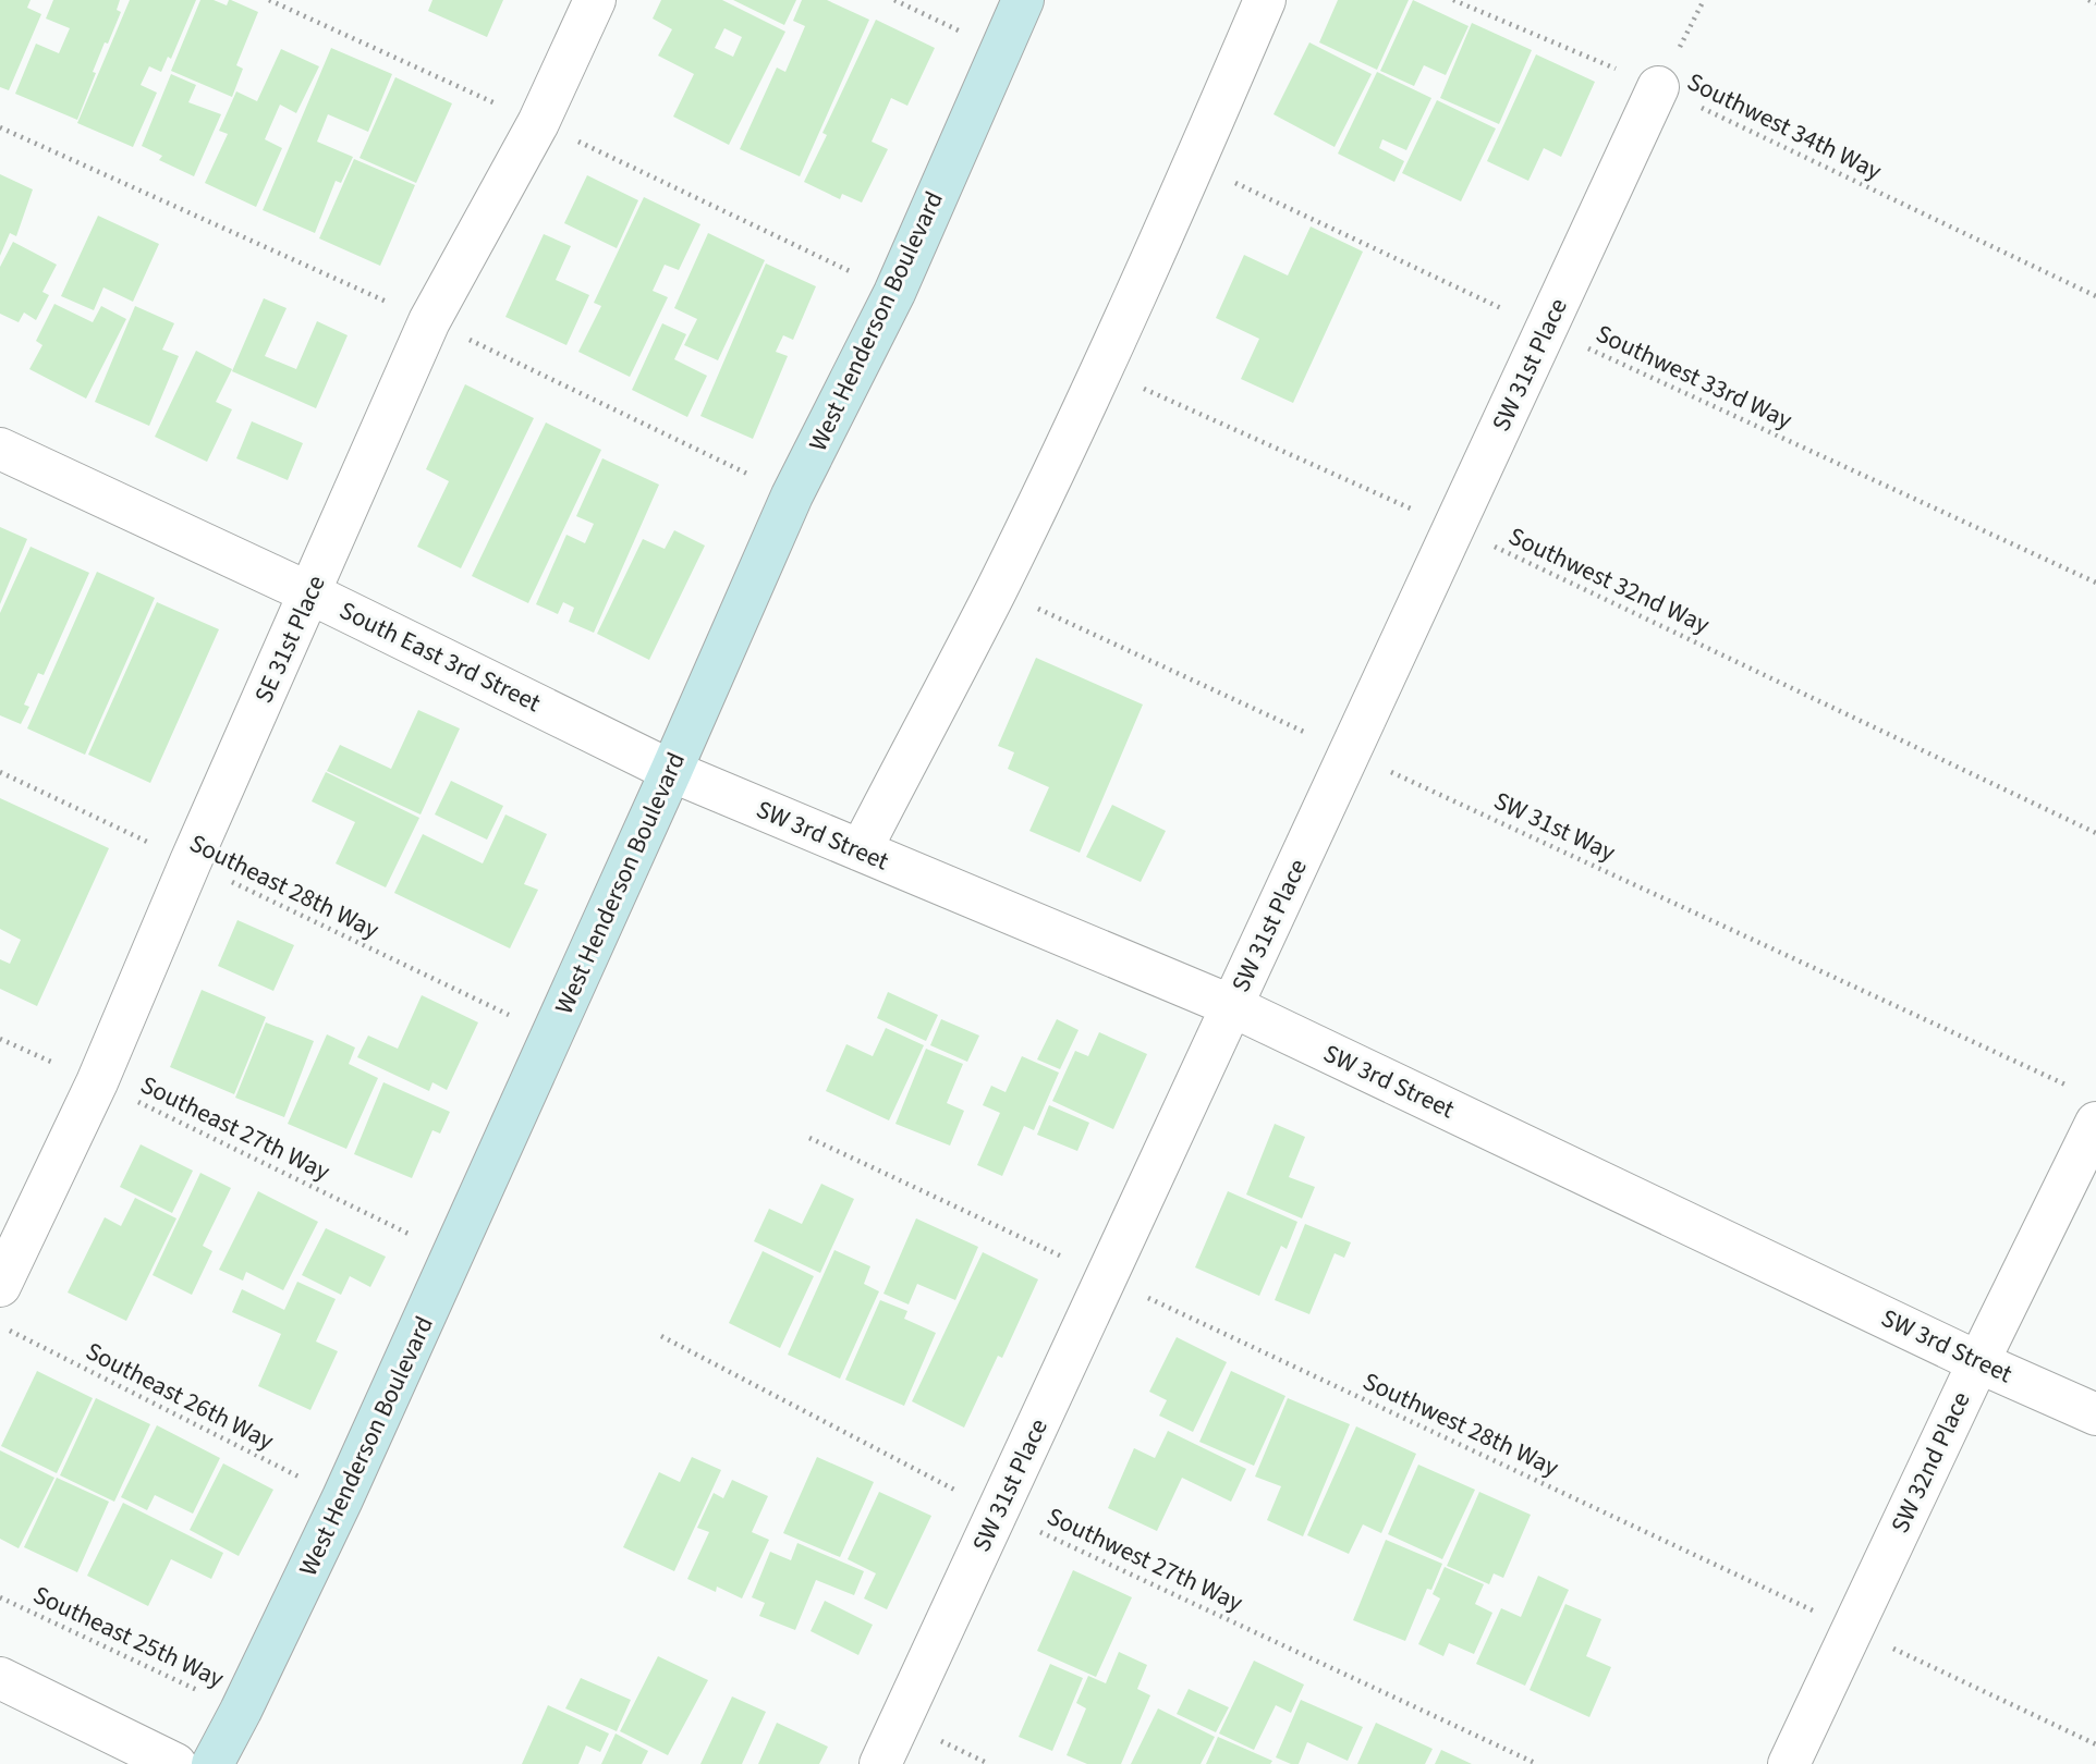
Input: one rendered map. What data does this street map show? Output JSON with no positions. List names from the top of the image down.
{
  "streets": {
    "street": [
      "West Henderson Boulevard",
      "SW 31st Place",
      "SE 31st Place",
      "South East 3rd Street",
      "SW 3rd Street",
      "SW 32nd Place"
    ],
    "path": [
      "Southwest 34th Way",
      "Southwest 33rd Way",
      "Southwest 32nd Way",
      "SW 31st Way",
      "Southeast 28th Way",
      "Southeast 27th Way",
      "Southeast 26th Way",
      "Southwest 28th Way",
      "Southwest 27th Way",
      "Southeast 25th Way"
    ]
  },
  "crossings": [
    ["Southwest 34th Way", "SW 31st Place"],
    ["West Henderson Boulevard", "South East 3rd Street"],
    ["West Henderson Boulevard", "SW 3rd Street"],
    ["West Henderson Boulevard", "Southeast 28th Way"],
    ["West Henderson Boulevard", "Southeast 27th Way"],
    ["West Henderson Boulevard", "Southeast 26th Way"],
    ["West Henderson Boulevard", "Southeast 25th Way"],
    ["SW 31st Place", "Southwest 33rd Way"],
    ["SW 31st Place", "Southwest 32nd Way"],
    ["SW 31st Place", "SW 31st Way"],
    ["SW 31st Place", "SW 3rd Street"],
    ["SW 31st Place", "Southwest 28th Way"],
    ["SW 31st Place", "Southwest 27th Way"],
    ["SE 31st Place", "South East 3rd Street"],
    ["SE 31st Place", "Southeast 28th Way"],
    ["SE 31st Place", "Southeast 27th Way"],
    ["South East 3rd Street", "SW 3rd Street"],
    ["SW 3rd Street", "SW 32nd Place"],
    ["Southwest 28th Way", "SW 32nd Place"]
  ]
}
